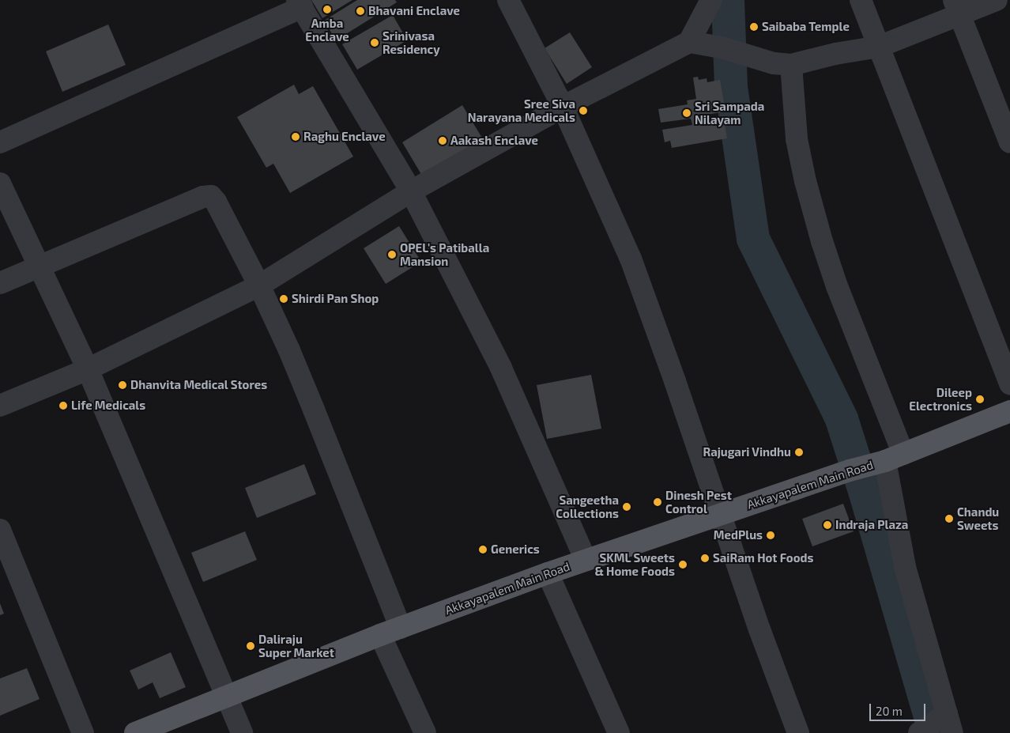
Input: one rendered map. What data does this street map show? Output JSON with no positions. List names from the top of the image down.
{
  "streets": {
    "main road": ["Akkayapalem Main Road"]
  },
  "places": [
    "Amba Enclave",
    "Bhavani Enclave",
    "Saibaba Temple",
    "Srinivasa Residency",
    "Sree Siva Narayana Medicals",
    "Sri Sampada Nilayam",
    "Raghu Enclave",
    "Aakash Enclave",
    "OPEL's Patiballa Mansion",
    "Shirdi Pan Shop",
    "Dhanvita Medical Stores",
    "Dileep Electronics",
    "Life Medicals",
    "Rajugari Vindhu",
    "Dinesh Pest Control",
    "Sangeetha Collections",
    "Chandu Sweets",
    "Indraja Plaza",
    "MedPlus",
    "Generics",
    "SaiRam Hot Foods",
    "SKML Sweets & Home Foods",
    "Daliraju Super Market"
  ],
  "scale_bar": "20 m"
}
